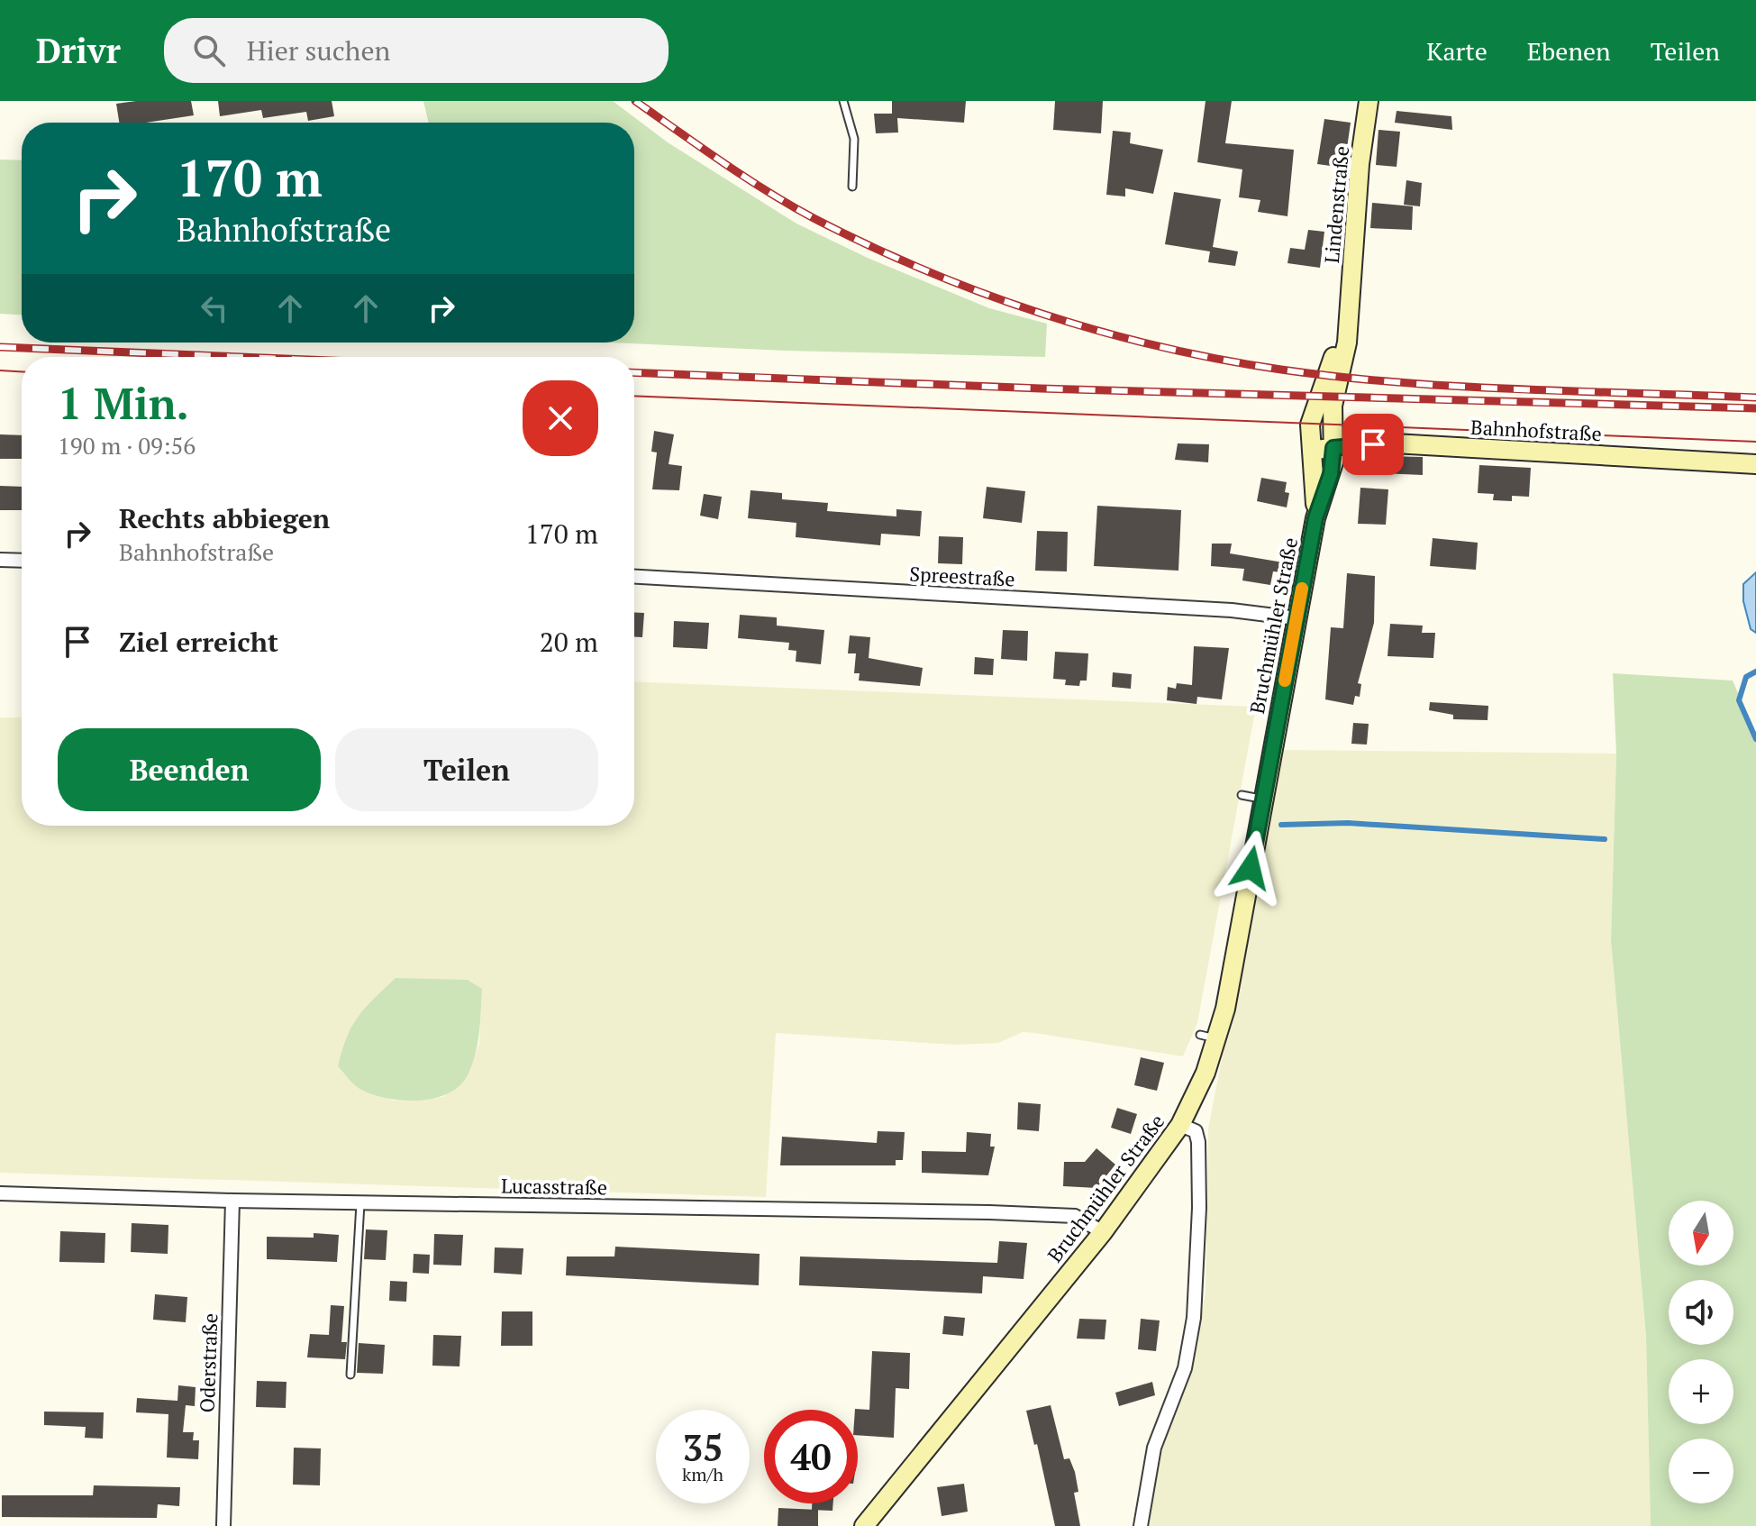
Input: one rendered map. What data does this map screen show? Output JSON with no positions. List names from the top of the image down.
{
  "streets": {
    "street": [
      "Lindenstraße",
      "Bahnhofstraße",
      "Spreestraße",
      "Bruchmühler Straße",
      "Lucasstraße",
      "Oderstraße"
    ]
  },
  "crossings": [
    ["Lindenstraße", "Bahnhofstraße"],
    ["Lindenstraße", "Bruchmühler Straße"],
    ["Bahnhofstraße", "Bruchmühler Straße"],
    ["Spreestraße", "Bruchmühler Straße"],
    ["Bruchmühler Straße", "Lucasstraße"],
    ["Lucasstraße", "Oderstraße"]
  ],
  "north": "bottom",
  "page": {
    "header": "Drivr",
    "search": "Hier suchen",
    "nav": ["Karte", "Ebenen", "Teilen"],
    "turn": ["170 m", "Bahnhofstraße"],
    "heading": ["1 Min.", "190 m · 09:56"],
    "list": [
      {
        "name": "Rechts abbiegen",
        "note": "Bahnhofstraße",
        "value": "170 m"
      },
      {
        "name": "Ziel erreicht",
        "value": "20 m"
      }
    ],
    "buttons": ["Beenden", "Teilen"],
    "map_buttons": ["+", "−"],
    "speed": "35 km/h",
    "limit": "40"
  }
}
